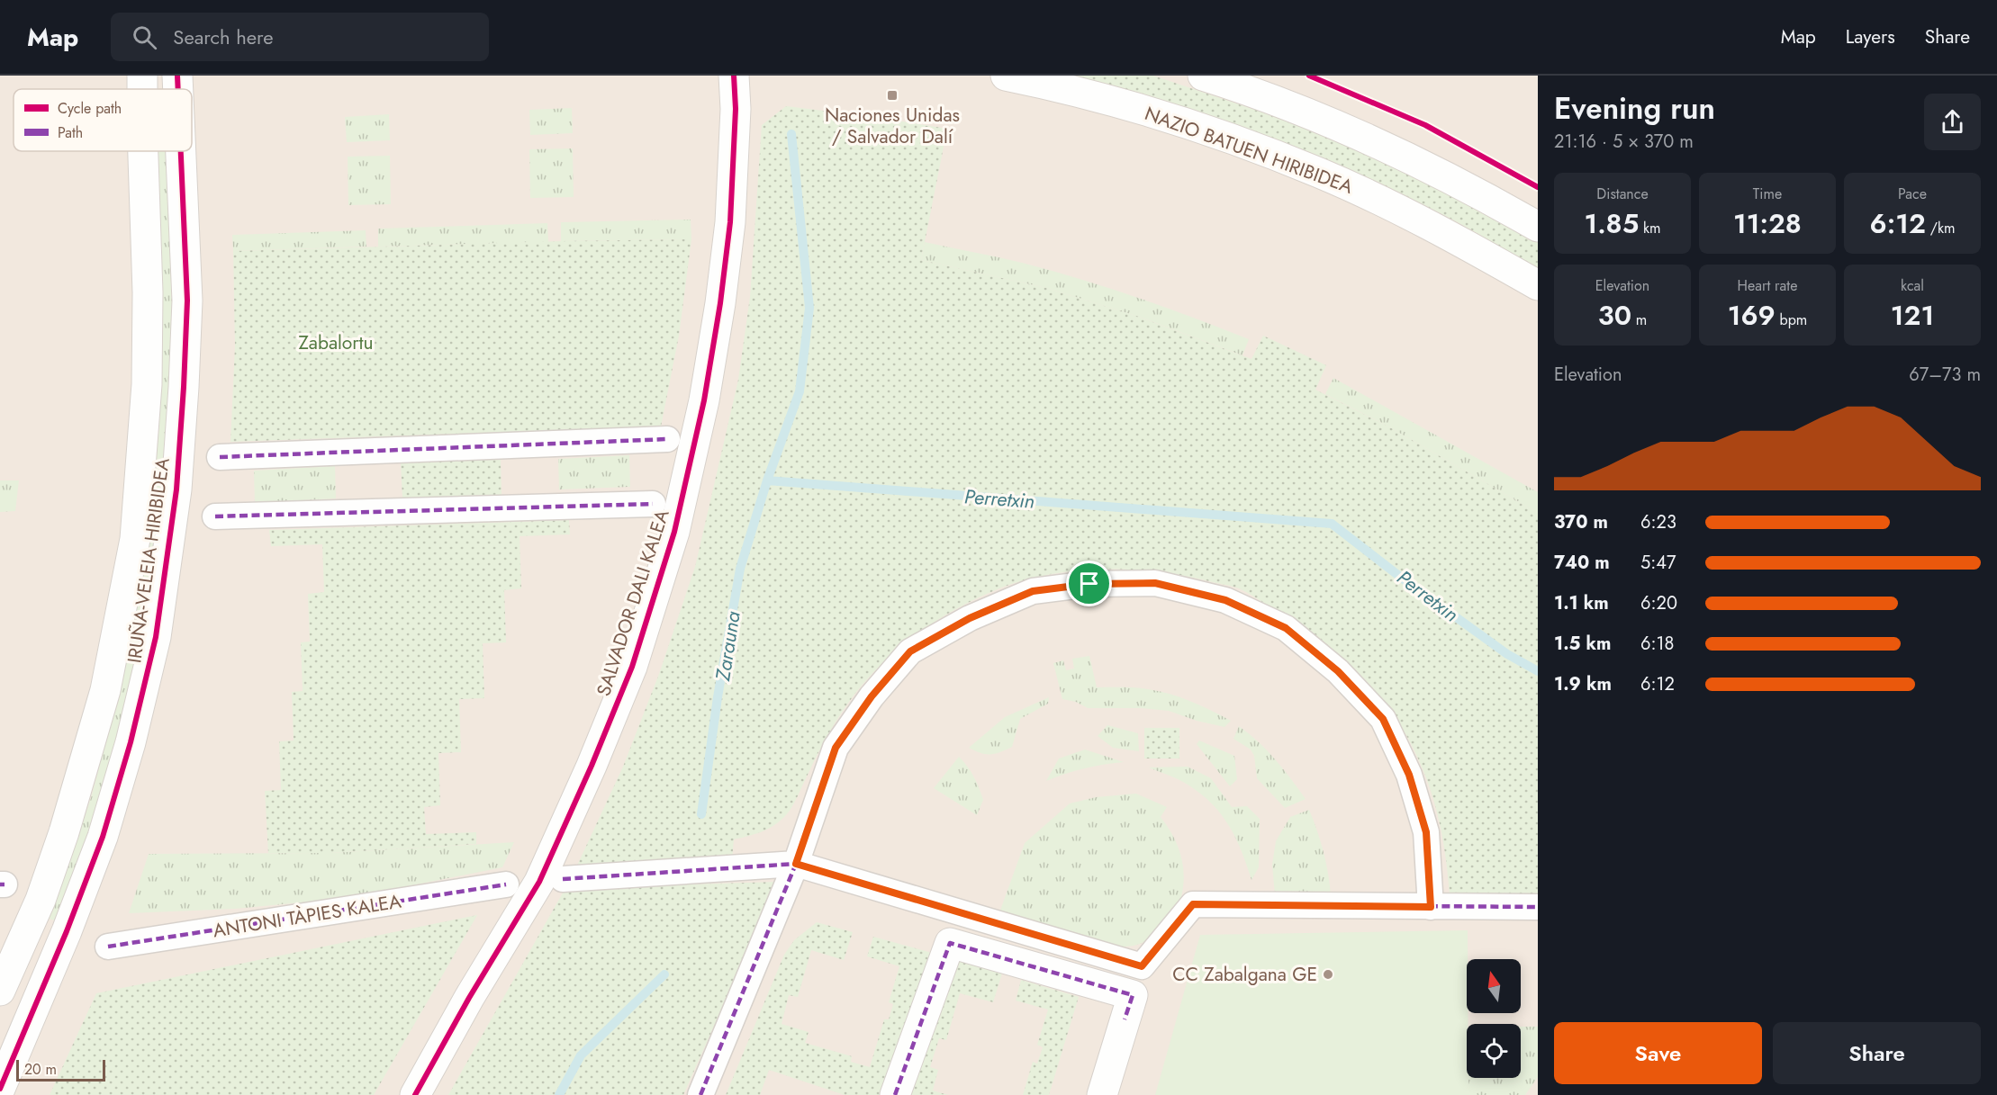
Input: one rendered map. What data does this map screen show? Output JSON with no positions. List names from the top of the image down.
{
  "streets": {
    "street": [
      "NAZIO BATUEN HIRIBIDEA",
      "IRUÑA-VELEIA HIRIBIDEA",
      "SALVADOR DALI KALEA",
      "ANTONI TÀPIES KALEA"
    ]
  },
  "water": ["Perretxin", "Zarauna"],
  "parks": ["Zabalortu"],
  "places": {
    "transit": ["Naciones Unidas / Salvador Dalí"],
    "other": ["CC Zabalgana GE"]
  },
  "legend": ["Cycle path", "Path"],
  "scale_bar": "20 m",
  "north": "top",
  "page": {
    "header": "Map",
    "search": "Search here",
    "nav": ["Map", "Layers", "Share"],
    "heading": ["Evening run", "21:16 · 5 × 370 m"],
    "stats": [
      ["Distance", "1.85 km"],
      ["Time", "11:28"],
      ["Pace", "6:12 /km"],
      ["Elevation", "30 m"],
      ["Heart rate", "169 bpm"],
      ["kcal", "121"]
    ],
    "chart": ["Elevation", "67–73 m"],
    "list": [
      {
        "name": "370 m",
        "note": "6:23"
      },
      {
        "name": "740 m",
        "note": "5:47"
      },
      {
        "name": "1.1 km",
        "note": "6:20"
      },
      {
        "name": "1.5 km",
        "note": "6:18"
      },
      {
        "name": "1.9 km",
        "note": "6:12"
      }
    ],
    "buttons": ["Save", "Share"],
    "scale": "20 m"
  }
}
